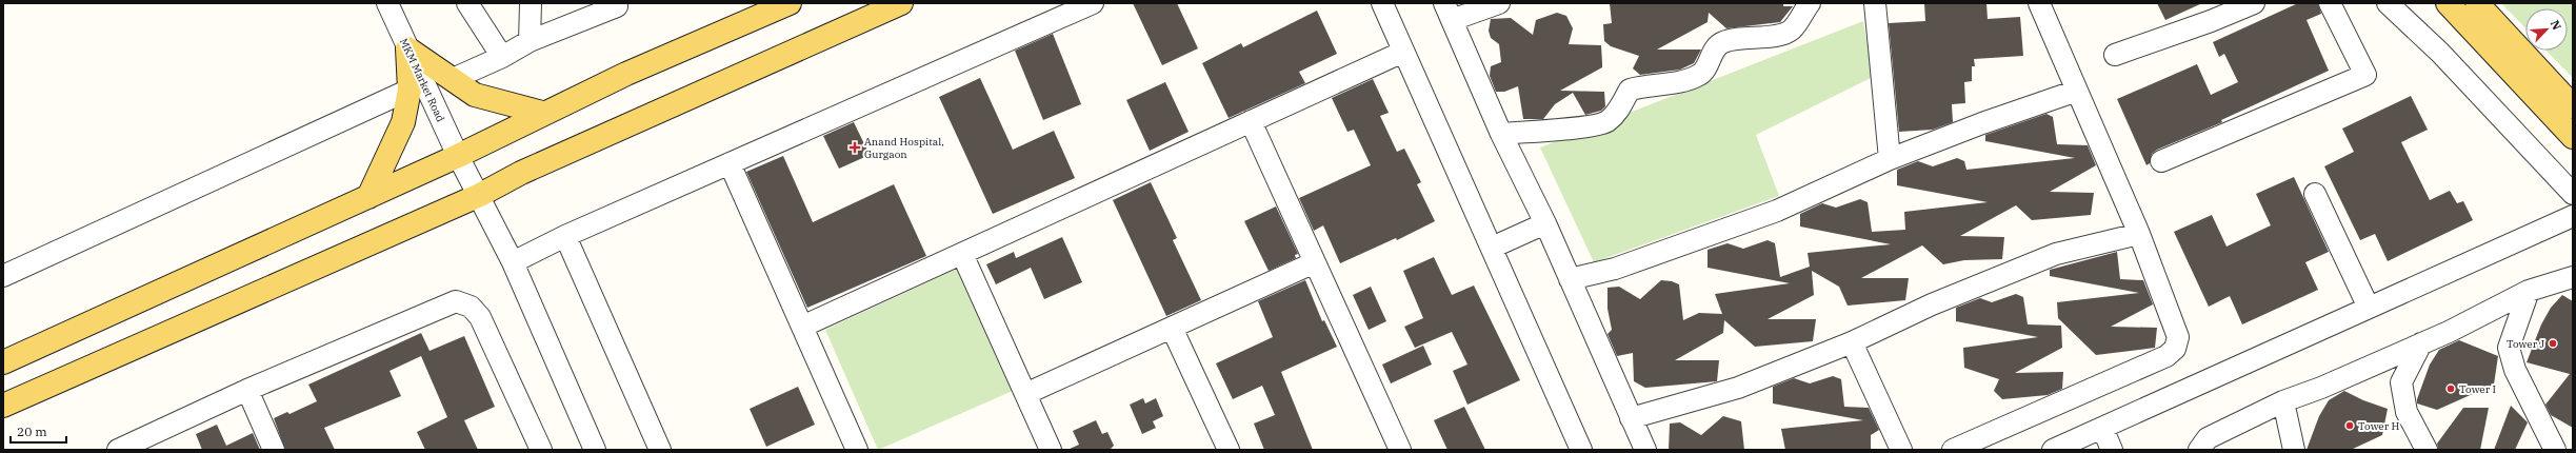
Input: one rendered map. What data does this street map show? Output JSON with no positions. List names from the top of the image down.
{
  "streets": {
    "street": ["MKM Market Road"]
  },
  "places": {
    "health": ["Anand Hospital, Gurgaon"],
    "other": ["Tower J", "Tower I", "Tower H"]
  },
  "scale_bar": "20 m",
  "north": "top right"
}
